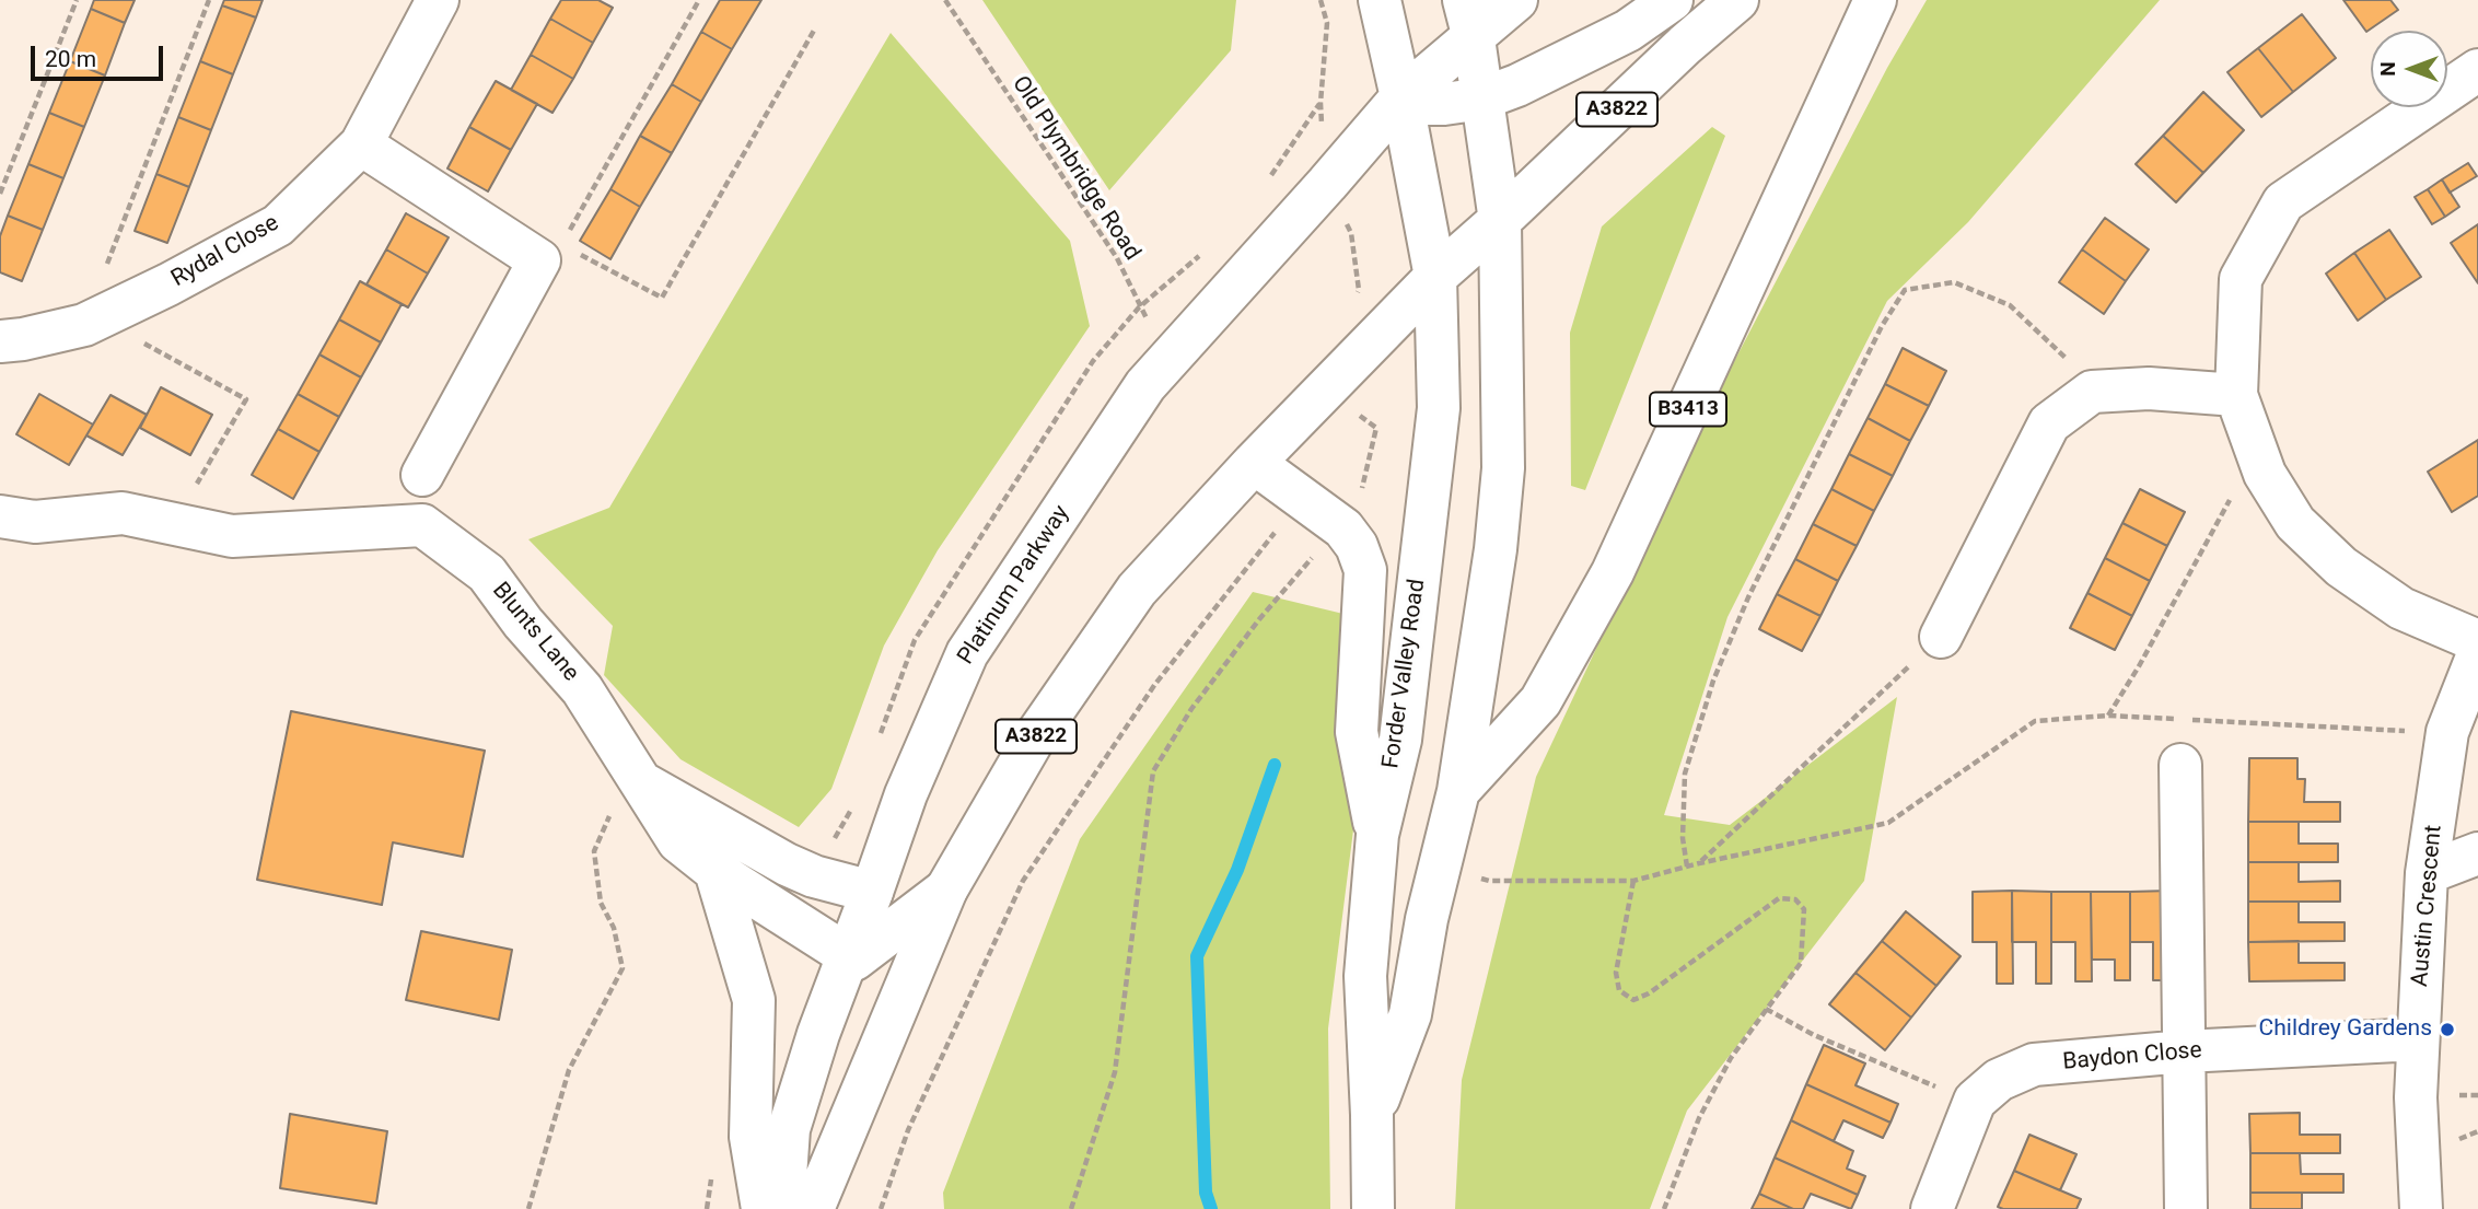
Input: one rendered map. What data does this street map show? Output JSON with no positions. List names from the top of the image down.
{
  "streets": {
    "main road": [
      "A3822",
      "Rydal Close",
      "B3413",
      "Platinum Parkway",
      "Blunts Lane",
      "Forder Valley Road",
      "Austin Crescent",
      "Baydon Close"
    ],
    "path": ["Old Plymbridge Road"]
  },
  "crossings": [
    ["A3822", "Forder Valley Road"],
    ["Old Plymbridge Road", "Platinum Parkway"],
    ["B3413", "Forder Valley Road"],
    ["Platinum Parkway", "Blunts Lane"],
    ["Platinum Parkway", "Forder Valley Road"],
    ["Austin Crescent", "Baydon Close"]
  ],
  "places": ["Childrey Gardens"],
  "scale_bar": "20 m",
  "north": "left"
}
